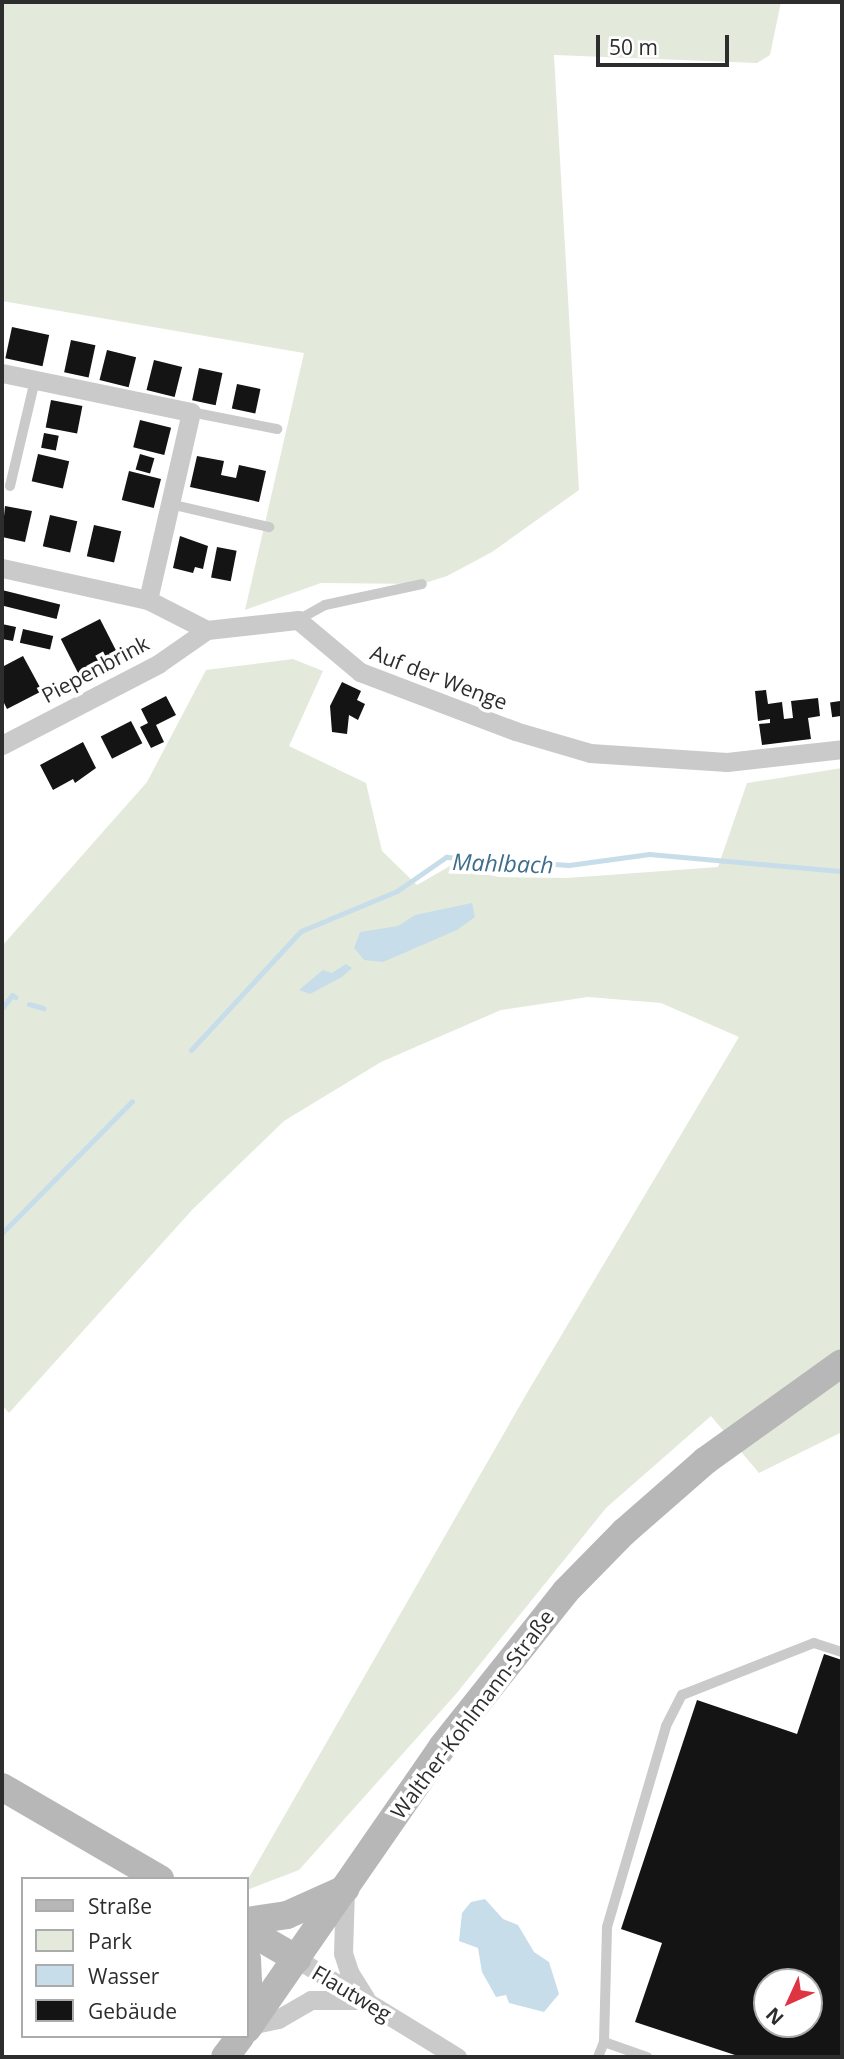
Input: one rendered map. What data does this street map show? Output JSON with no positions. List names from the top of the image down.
{
  "streets": {
    "main road": ["Walther-Kohlmann-Straße", "Flautweg"],
    "street": ["Piepenbrink", "Auf der Wenge"]
  },
  "crossings": [
    ["Walther-Kohlmann-Straße", "Flautweg"]
  ],
  "water": ["Mahlbach"],
  "legend": [
    "Straße",
    "Park",
    "Wasser",
    "Gebäude"
  ],
  "scale_bar": "50 m",
  "north": "bottom left"
}
